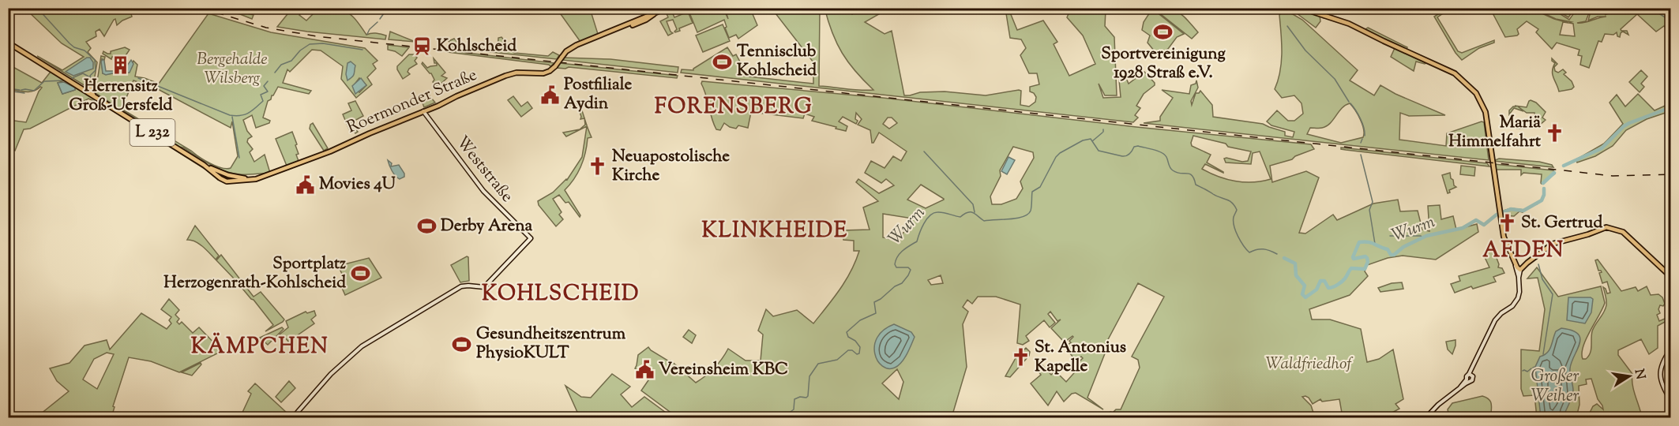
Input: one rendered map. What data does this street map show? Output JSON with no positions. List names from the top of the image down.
{
  "streets": {
    "main road": ["Roermonder Straße", "L 232", "Weststraße"]
  },
  "crossings": [
    ["Roermonder Straße", "Weststraße"]
  ],
  "districts": [
    "FORENSBERG",
    "KLINKHEIDE",
    "AFDEN",
    "KOHLSCHEID",
    "KÄMPCHEN"
  ],
  "water": ["Wurm", "Großer Weiher"],
  "parks": ["Bergehalde Wilsberg", "Waldfriedhof"],
  "places": {
    "sports": [
      "Sportvereinigung 1928 Straß e.V.",
      "Tennisclub Kohlscheid",
      "Derby Arena",
      "Sportplatz Herzogenrath-Kohlscheid",
      "Gesundheitszentrum PhysioKULT"
    ],
    "station": ["Kohlscheid"],
    "building": ["Herrensitz Groß-Uersfeld"],
    "public building": ["Postfiliale Aydin", "Movies 4U", "Vereinsheim KBC"],
    "church": [
      "Mariä Himmelfahrt",
      "Neuapostolische Kirche",
      "St. Gertrud",
      "St. Antonius Kapelle"
    ]
  },
  "north": "right"
}
